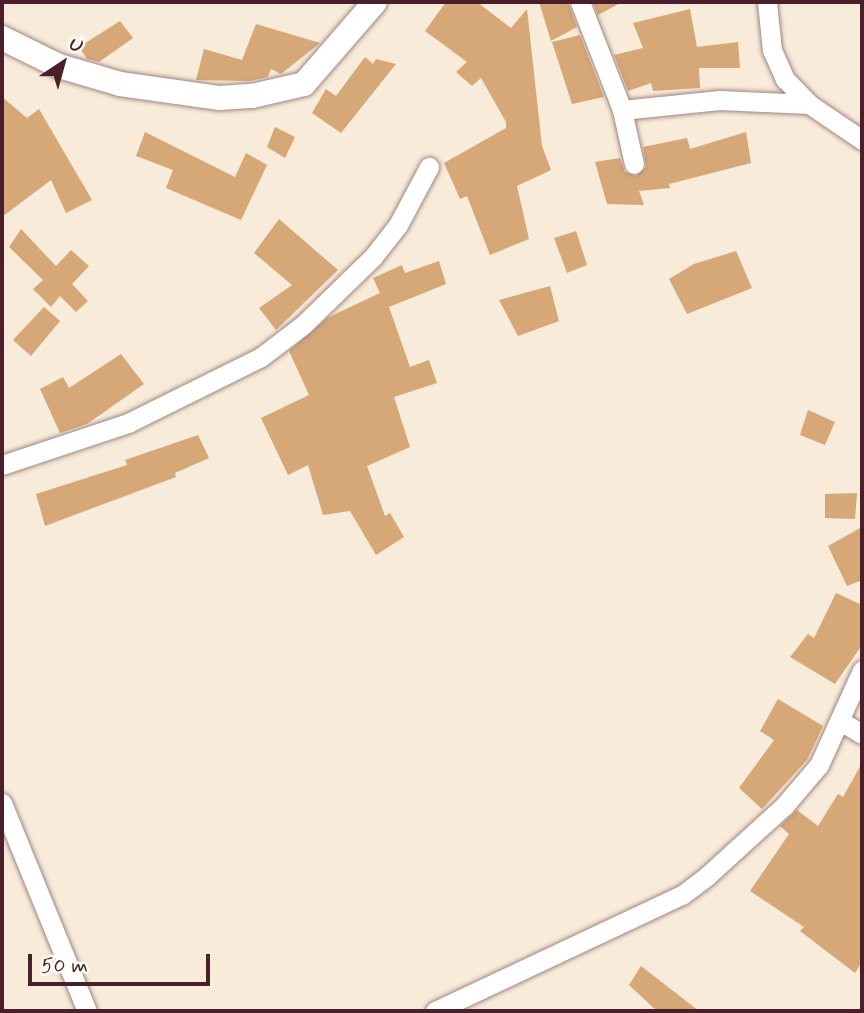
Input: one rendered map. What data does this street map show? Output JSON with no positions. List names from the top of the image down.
{
  "scale_bar": "50 m",
  "north": "top right"
}
